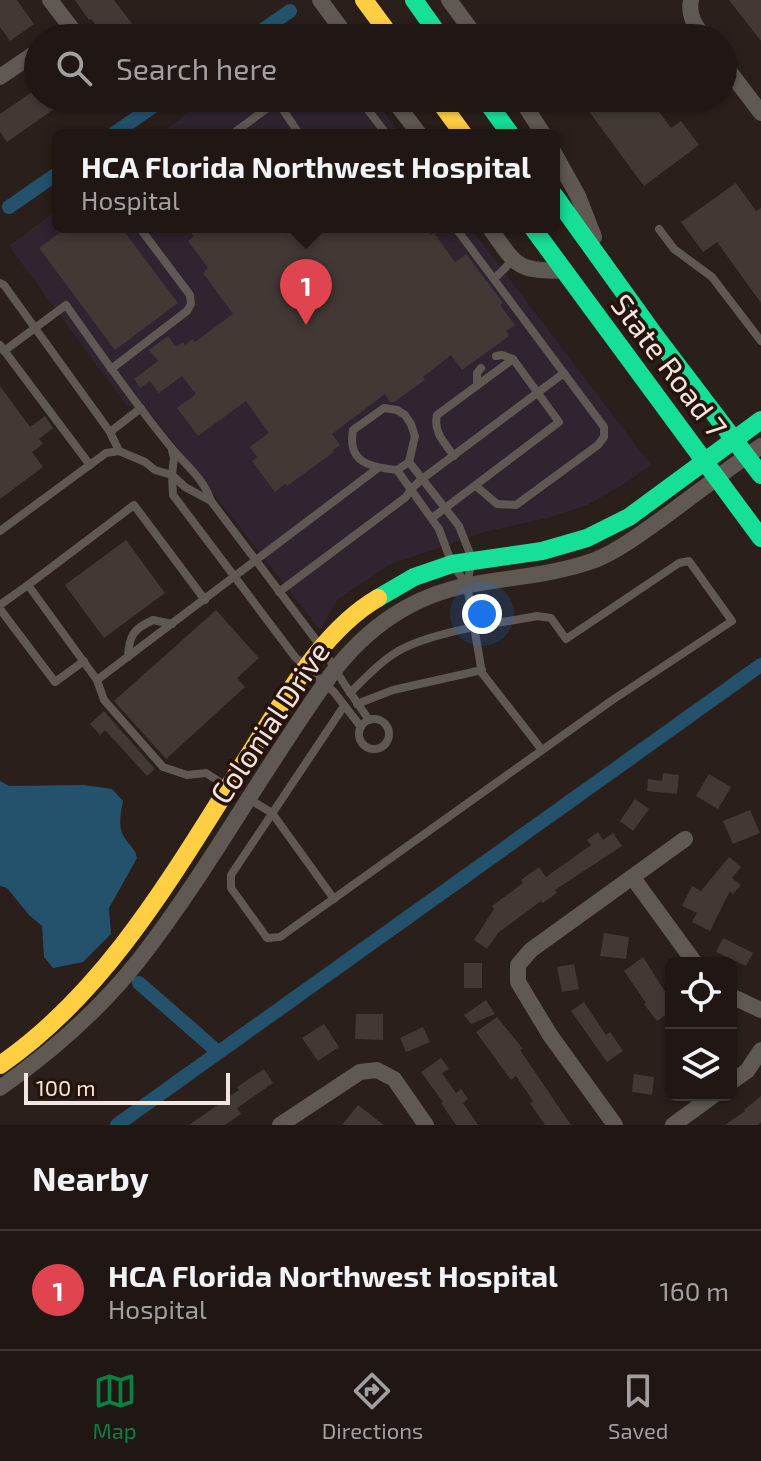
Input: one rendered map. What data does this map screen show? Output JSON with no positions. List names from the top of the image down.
{
  "streets": {
    "street": ["State Road 7", "Colonial Drive"]
  },
  "crossings": [
    ["State Road 7", "Colonial Drive"]
  ],
  "scale_bar": "100 m",
  "page": {
    "search": "Search here",
    "popup": ["HCA Florida Northwest Hospital", "Hospital"],
    "pins": "1",
    "scale": "100 m",
    "heading": "Nearby",
    "list": [
      {
        "mark": "1",
        "name": "HCA Florida Northwest Hospital",
        "note": "Hospital",
        "value": "160 m"
      }
    ],
    "nav": ["Map", "Directions", "Saved"]
  }
}
